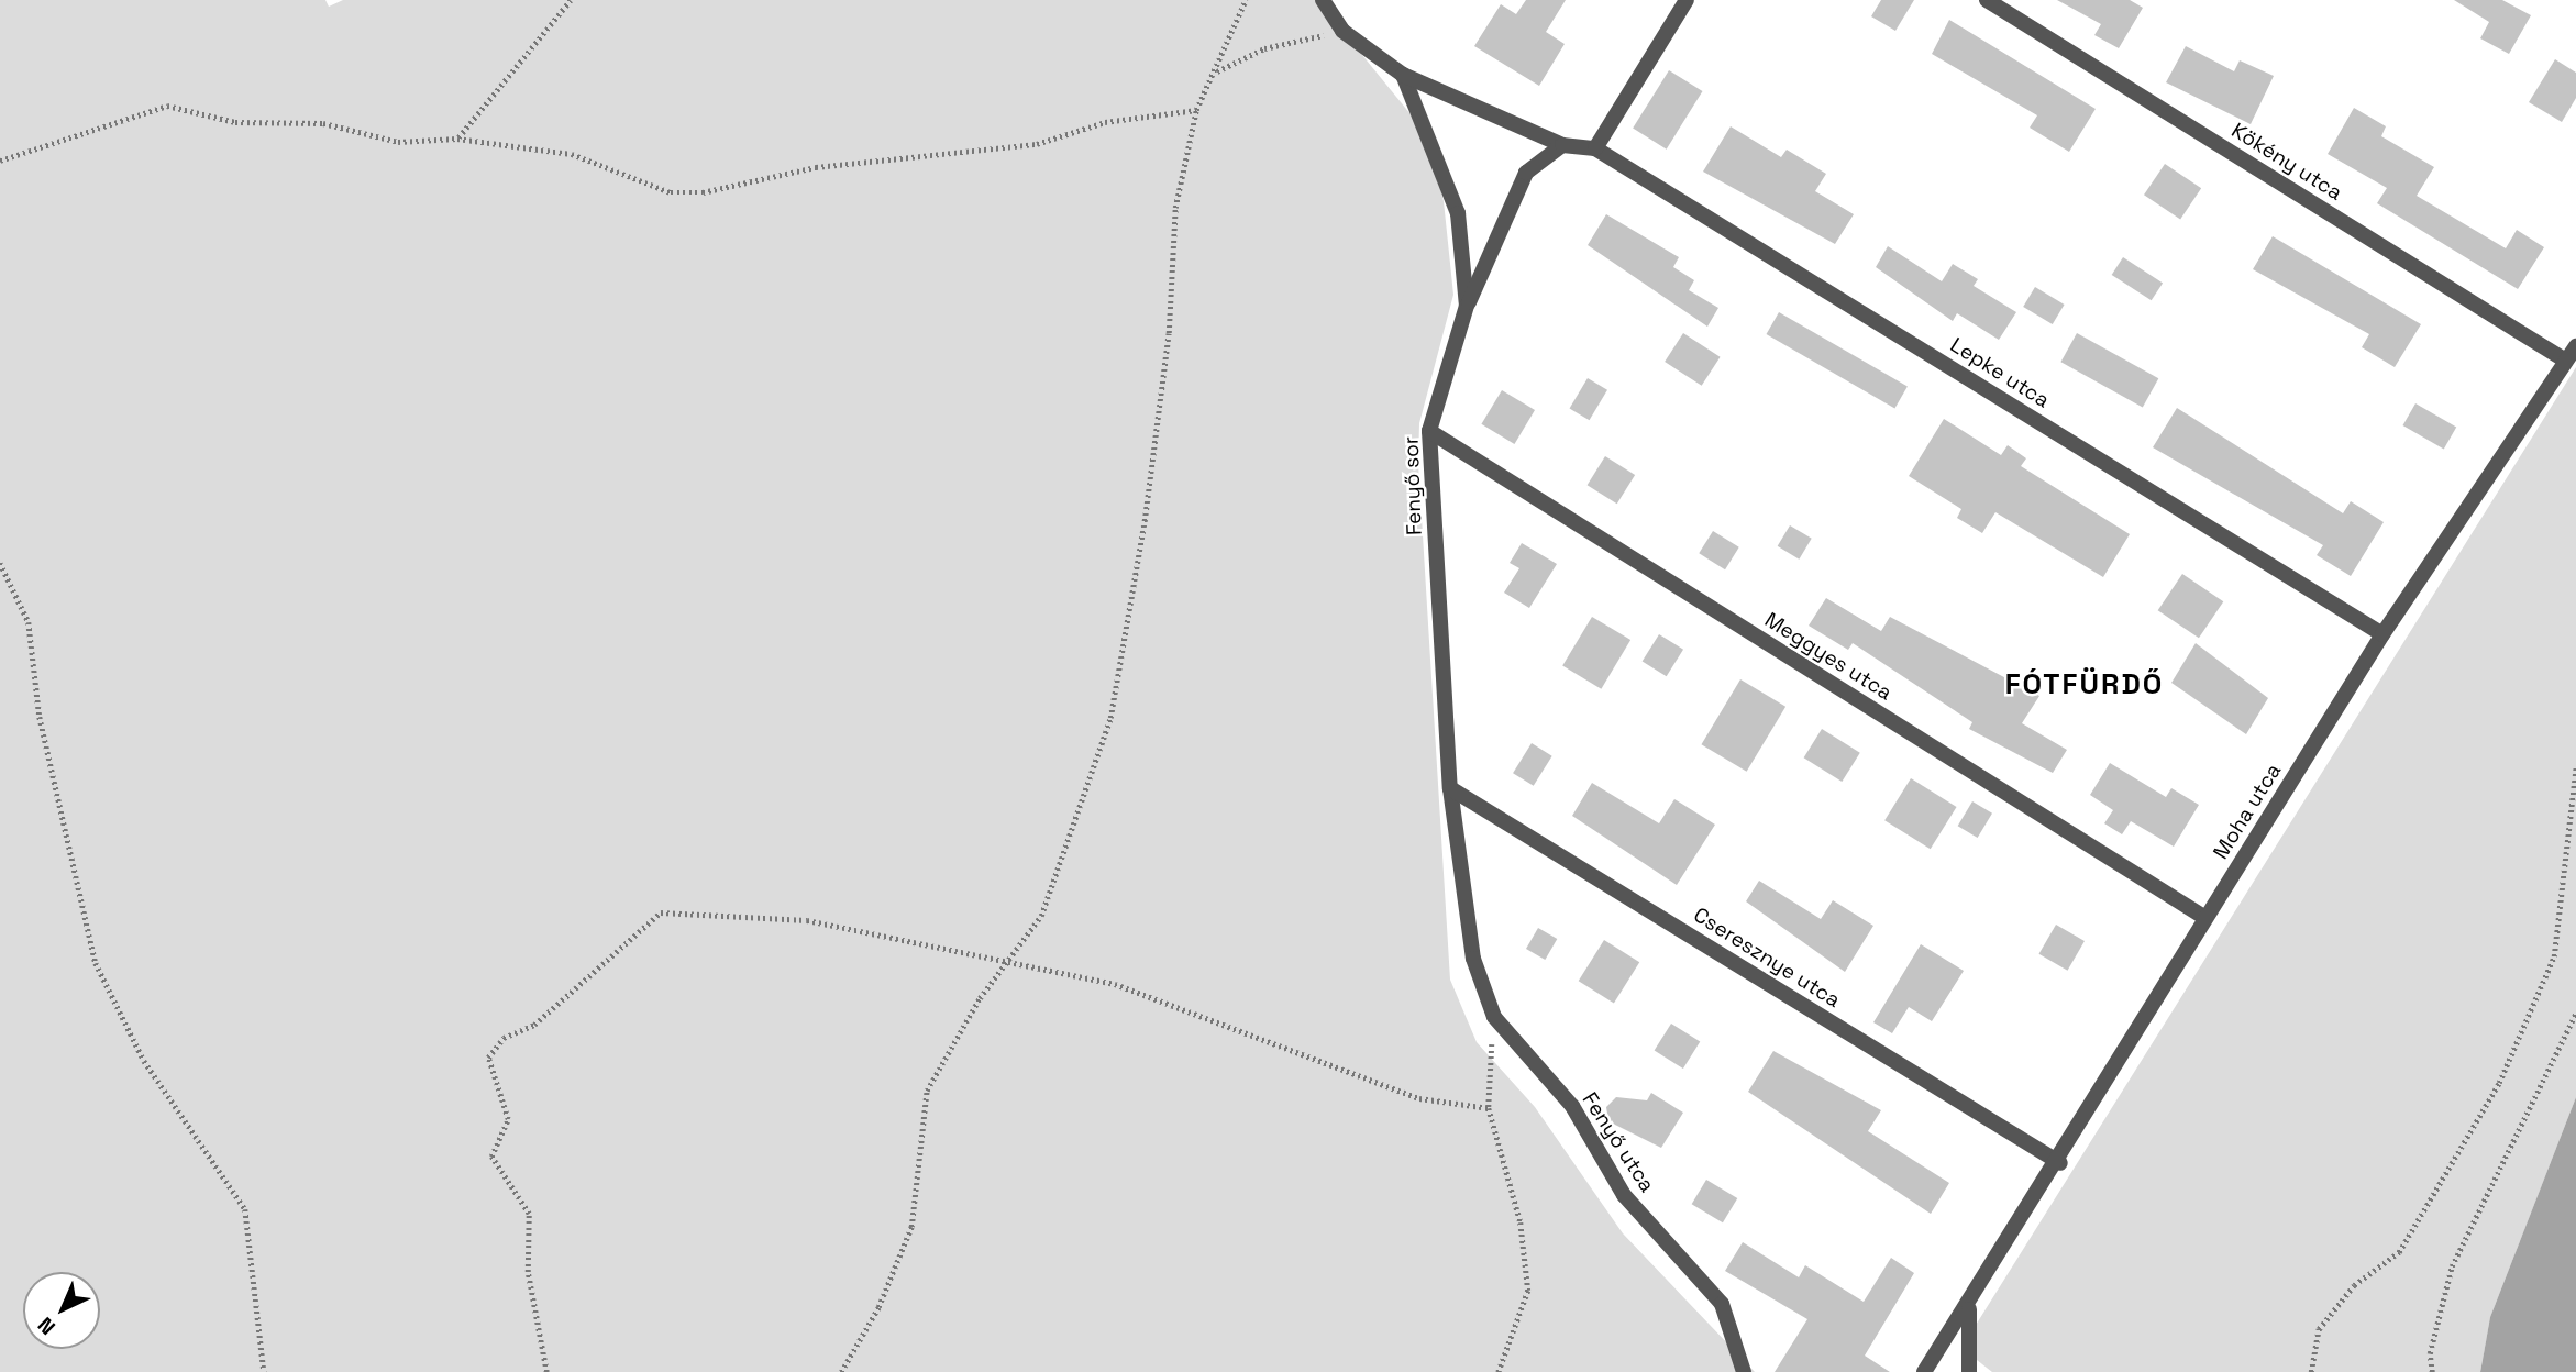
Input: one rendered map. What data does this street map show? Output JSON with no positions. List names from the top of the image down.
{
  "streets": {
    "street": [
      "Kökény utca",
      "Lepke utca",
      "Fenyő sor",
      "Meggyes utca",
      "Moha utca",
      "Cseresznye utca",
      "Fenyő utca"
    ]
  },
  "crossings": [
    ["Kökény utca", "Moha utca"],
    ["Lepke utca", "Moha utca"],
    ["Fenyő sor", "Meggyes utca"],
    ["Fenyő sor", "Cseresznye utca"],
    ["Fenyő sor", "Fenyő utca"],
    ["Meggyes utca", "Moha utca"],
    ["Moha utca", "Cseresznye utca"]
  ],
  "districts": ["FÓTFÜRDŐ"],
  "north": "bottom left"
}
